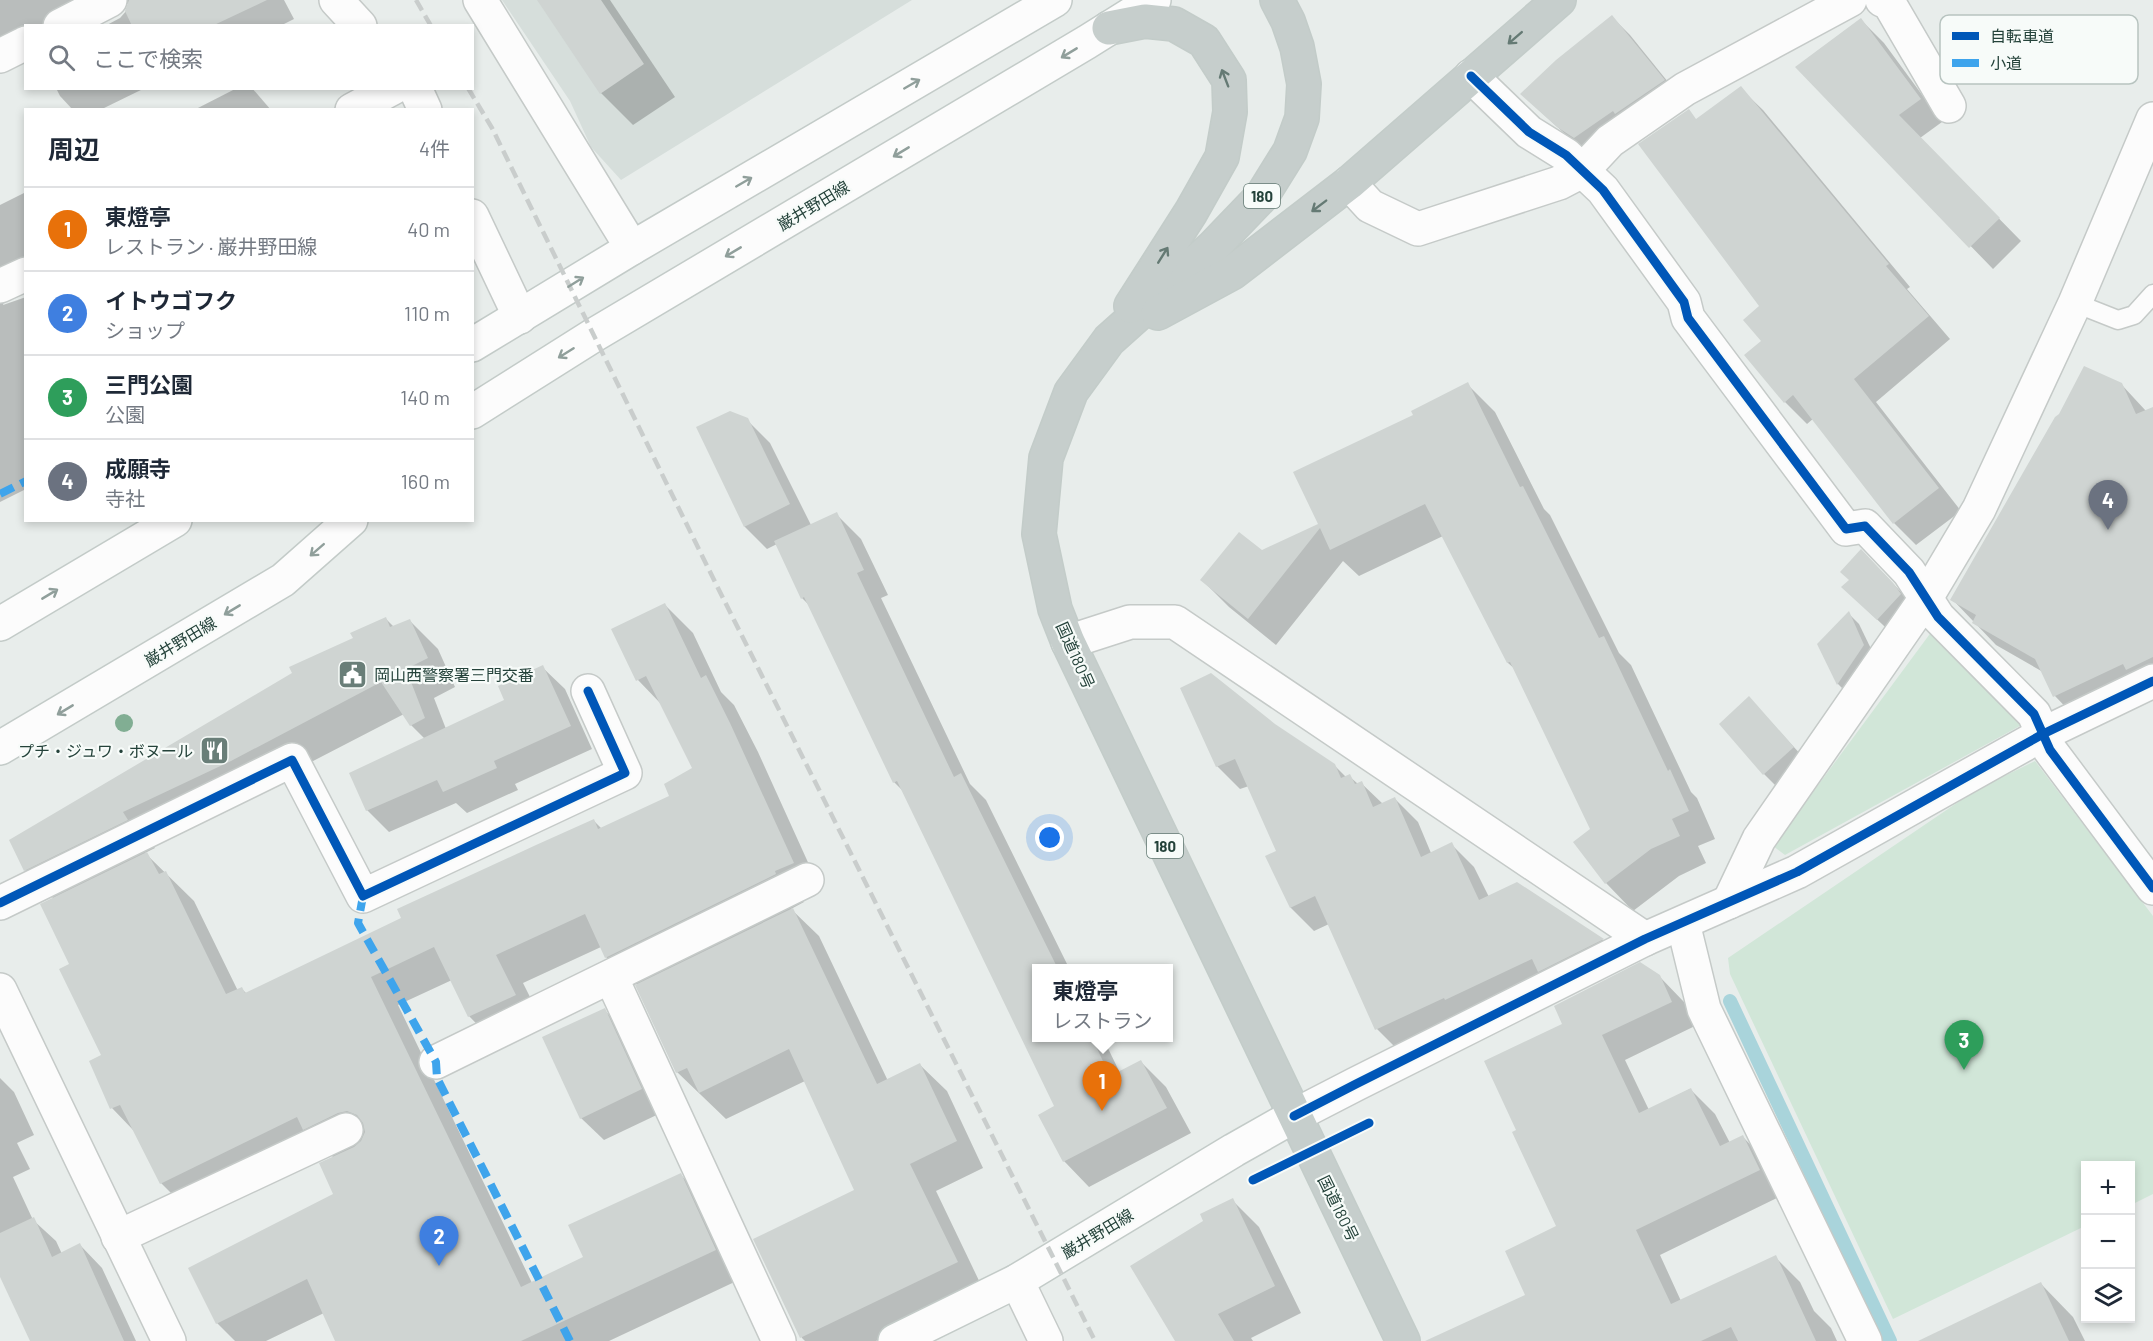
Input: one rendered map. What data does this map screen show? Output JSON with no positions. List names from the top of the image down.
{
  "streets": {
    "highway": ["180", "国道180号"],
    "street": ["巌井野田線"]
  },
  "crossings": [
    ["巌井野田線", "国道180号"]
  ],
  "places": {
    "public building": ["岡山西警察署三門交番"],
    "restaurant": ["プチ・ジュワ・ボヌール"]
  },
  "legend": ["自転車道", "小道"],
  "page": {
    "search": "ここで検索",
    "heading": ["周辺", "4件"],
    "list": [
      {
        "mark": "1",
        "name": "東燈亭",
        "note": "レストラン · 巌井野田線",
        "value": "40 m"
      },
      {
        "mark": "2",
        "name": "イトウゴフク",
        "note": "ショップ",
        "value": "110 m"
      },
      {
        "mark": "3",
        "name": "三門公園",
        "note": "公園",
        "value": "140 m"
      },
      {
        "mark": "4",
        "name": "成願寺",
        "note": "寺社",
        "value": "160 m"
      }
    ],
    "pins": [
      "4",
      "3",
      "1",
      "2"
    ],
    "popup": ["東燈亭", "レストラン"],
    "map_buttons": ["+", "−"]
  }
}
